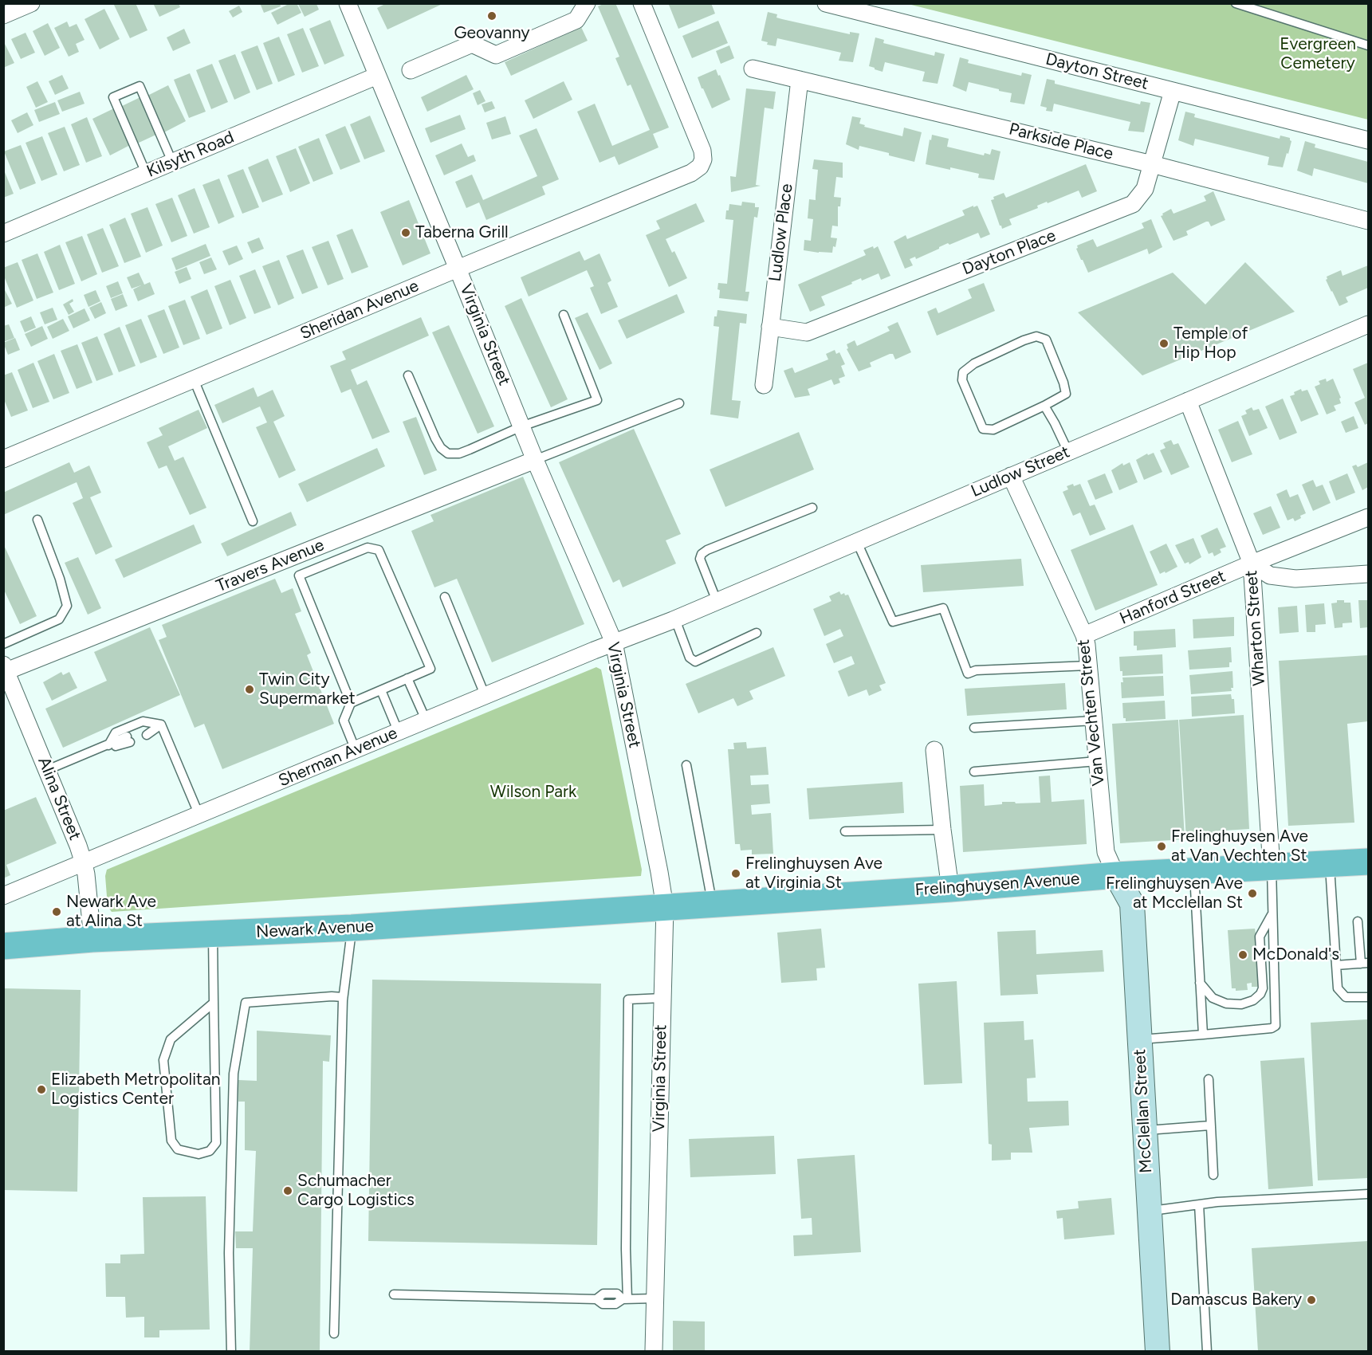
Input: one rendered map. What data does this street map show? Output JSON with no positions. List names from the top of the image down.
{
  "streets": {
    "main road": ["Frelinghuysen Avenue", "Newark Avenue", "McClellan Street"],
    "street": [
      "Dayton Street",
      "Parkside Place",
      "Kilsyth Road",
      "Ludlow Place",
      "Dayton Place",
      "Sheridan Avenue",
      "Virginia Street",
      "Ludlow Street",
      "Travers Avenue",
      "Hanford Street",
      "Wharton Street",
      "Van Vechten Street",
      "Sherman Avenue",
      "Alina Street"
    ]
  },
  "crossings": [
    ["Dayton Street", "Dayton Place"],
    ["Parkside Place", "Ludlow Place"],
    ["Parkside Place", "Dayton Place"],
    ["Kilsyth Road", "Virginia Street"],
    ["Ludlow Place", "Dayton Place"],
    ["Sheridan Avenue", "Virginia Street"],
    ["Virginia Street", "Travers Avenue"],
    ["Virginia Street", "Sherman Avenue"],
    ["Virginia Street", "Frelinghuysen Avenue"],
    ["Ludlow Street", "Wharton Street"],
    ["Ludlow Street", "Van Vechten Street"],
    ["Ludlow Street", "Sherman Avenue"],
    ["Travers Avenue", "Alina Street"],
    ["Hanford Street", "Wharton Street"],
    ["Hanford Street", "Van Vechten Street"],
    ["Wharton Street", "Frelinghuysen Avenue"],
    ["Van Vechten Street", "Frelinghuysen Avenue"],
    ["Van Vechten Street", "McClellan Street"],
    ["Sherman Avenue", "Alina Street"],
    ["Alina Street", "Newark Avenue"],
    ["Frelinghuysen Avenue", "Newark Avenue"],
    ["Frelinghuysen Avenue", "McClellan Street"]
  ],
  "parks": ["Evergreen Cemetery", "Wilson Park"],
  "places": [
    "Geovanny",
    "Taberna Grill",
    "Temple of Hip Hop",
    "Twin City Supermarket",
    "Frelinghuysen Ave at Van Vechten St",
    "Frelinghuysen Ave at Virginia St",
    "Frelinghuysen Ave at Mcclellan St",
    "Newark Ave at Alina St",
    "McDonald's",
    "Elizabeth Metropolitan Logistics Center",
    "Schumacher Cargo Logistics",
    "Damascus Bakery"
  ]
}
